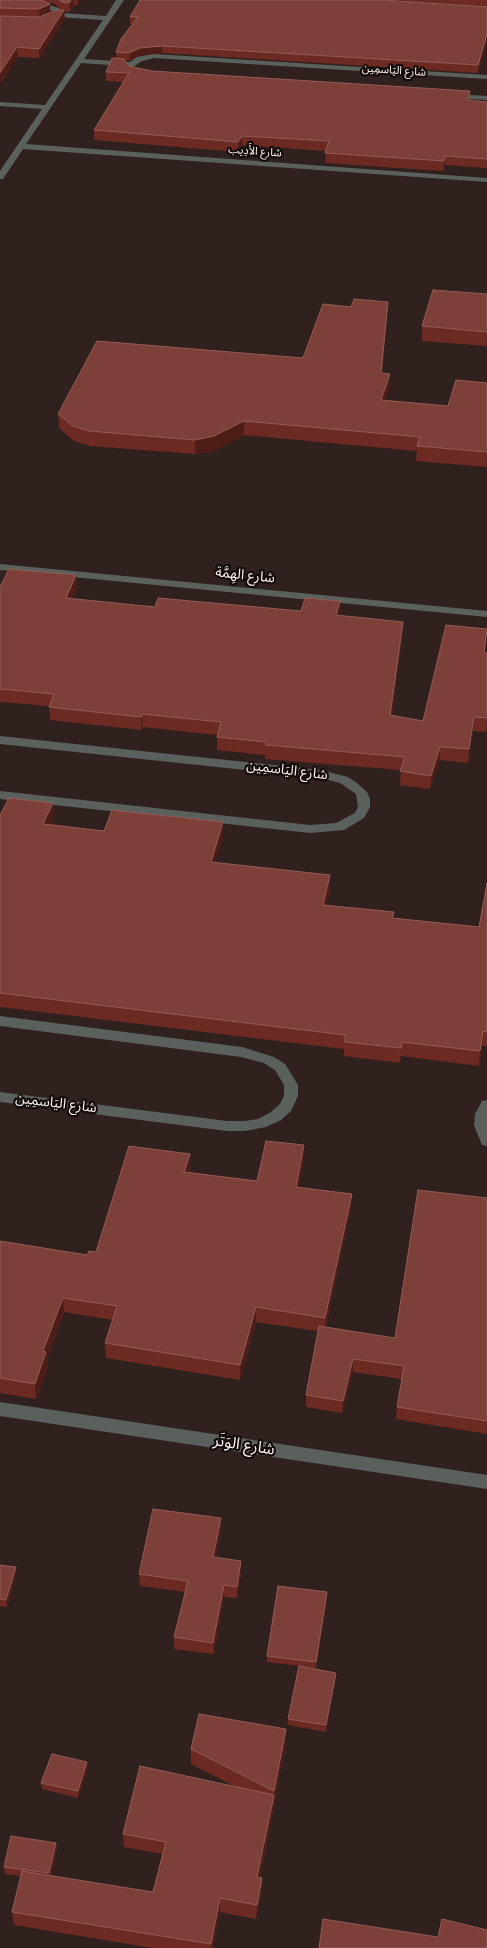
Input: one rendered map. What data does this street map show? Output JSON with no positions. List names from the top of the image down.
{
  "streets": {
    "street": [
      "شارع اليَاسمِين",
      "شارع الأَدِيب",
      "شارع الهِمَّة",
      "شارع الوَتَر"
    ]
  }
}
